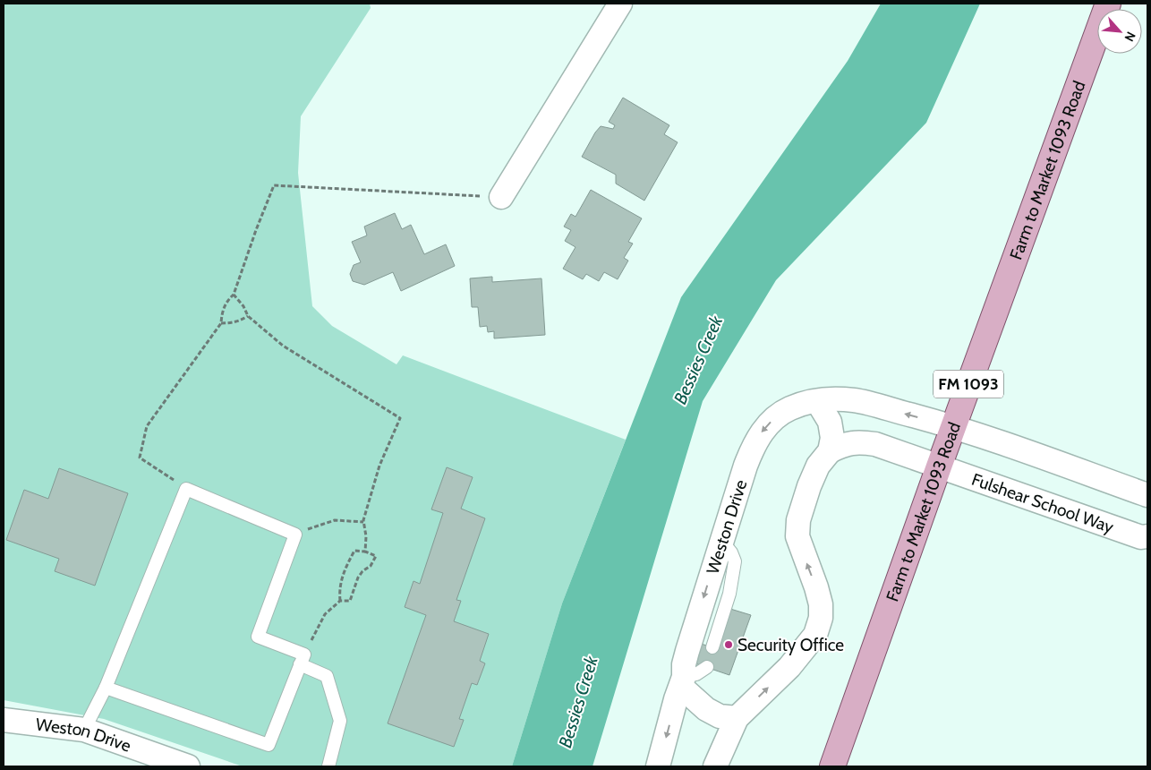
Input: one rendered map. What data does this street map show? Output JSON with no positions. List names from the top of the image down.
{
  "streets": {
    "main road": ["Farm to Market 1093 Road", "FM 1093"],
    "street": ["Fulshear School Way", "Weston Drive"]
  },
  "crossings": [
    ["Farm to Market 1093 Road", "Fulshear School Way"],
    ["Farm to Market 1093 Road", "Weston Drive"]
  ],
  "one_way": ["Weston Drive"],
  "water": ["Bessies Creek"],
  "places": ["Security Office"],
  "north": "bottom right"
}
